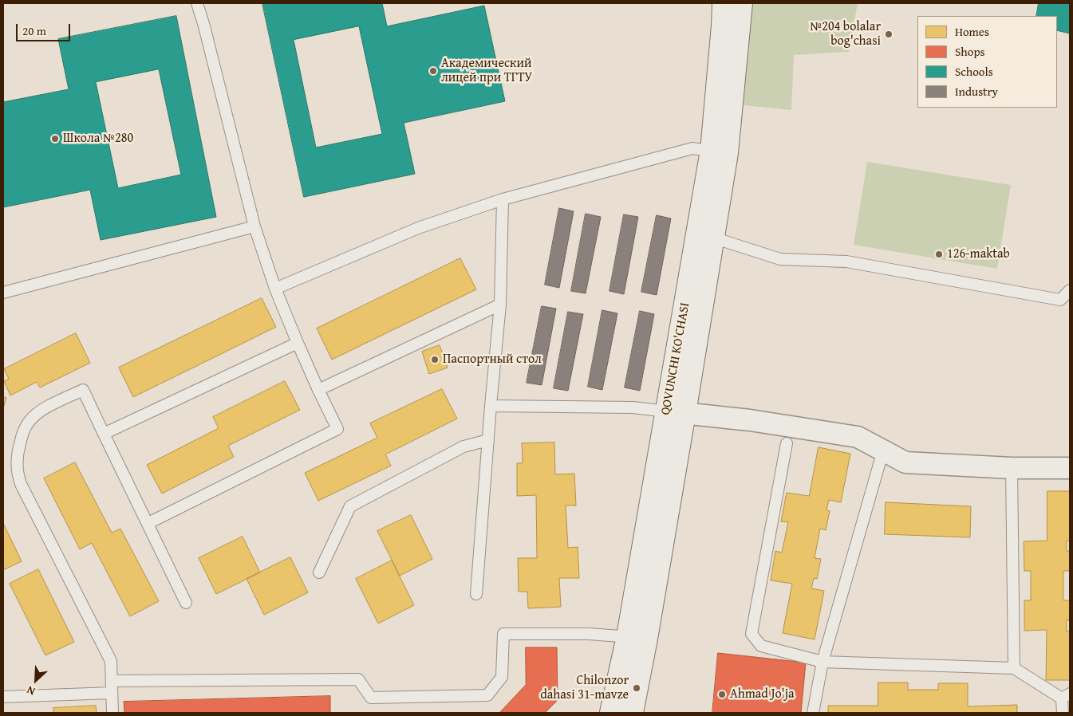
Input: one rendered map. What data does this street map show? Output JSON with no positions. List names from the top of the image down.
{
  "streets": {
    "main road": ["QOVUNCHI KO'CHASI"]
  },
  "places": [
    "№204 bolalar bog'chasi",
    "Академический лицей при ТГТУ",
    "Школа №280",
    "126-maktab",
    "Паспортный стол",
    "Chilonzor dahasi 31-mavze",
    "Ahmad Jo'ja"
  ],
  "legend": [
    "Homes",
    "Shops",
    "Schools",
    "Industry"
  ],
  "scale_bar": "20 m",
  "north": "bottom left"
}
